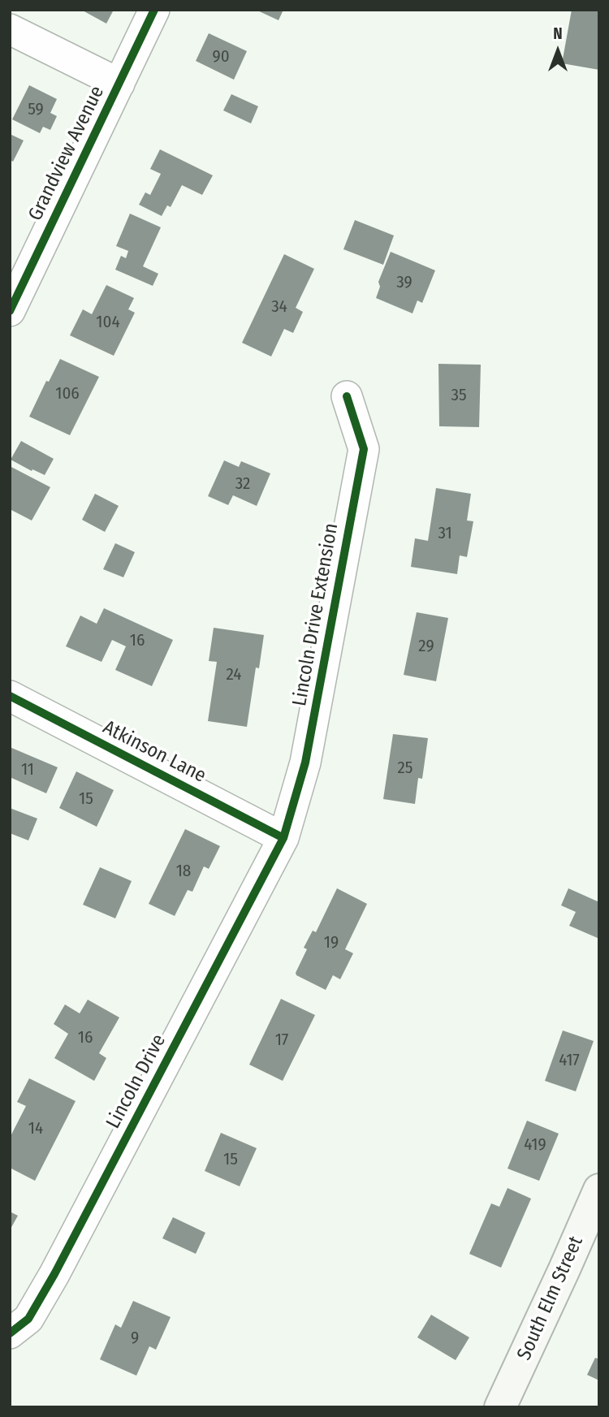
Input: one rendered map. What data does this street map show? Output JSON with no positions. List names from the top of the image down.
{
  "streets": {
    "main road": ["South Elm Street"],
    "street": [
      "Grandview Avenue",
      "Lincoln Drive Extension",
      "Atkinson Lane",
      "Lincoln Drive"
    ]
  },
  "crossings": [
    ["Lincoln Drive Extension", "Atkinson Lane"],
    ["Lincoln Drive Extension", "Lincoln Drive"],
    ["Atkinson Lane", "Lincoln Drive"]
  ],
  "house_numbers": [
    "90",
    "59",
    "39",
    "34",
    "104",
    "106",
    "35",
    "32",
    "31",
    "16",
    "29",
    "24",
    "25",
    "11",
    "15",
    "18",
    "19",
    "16",
    "17",
    "417",
    "14",
    "419",
    "15",
    "9"
  ],
  "north": "top"
}
